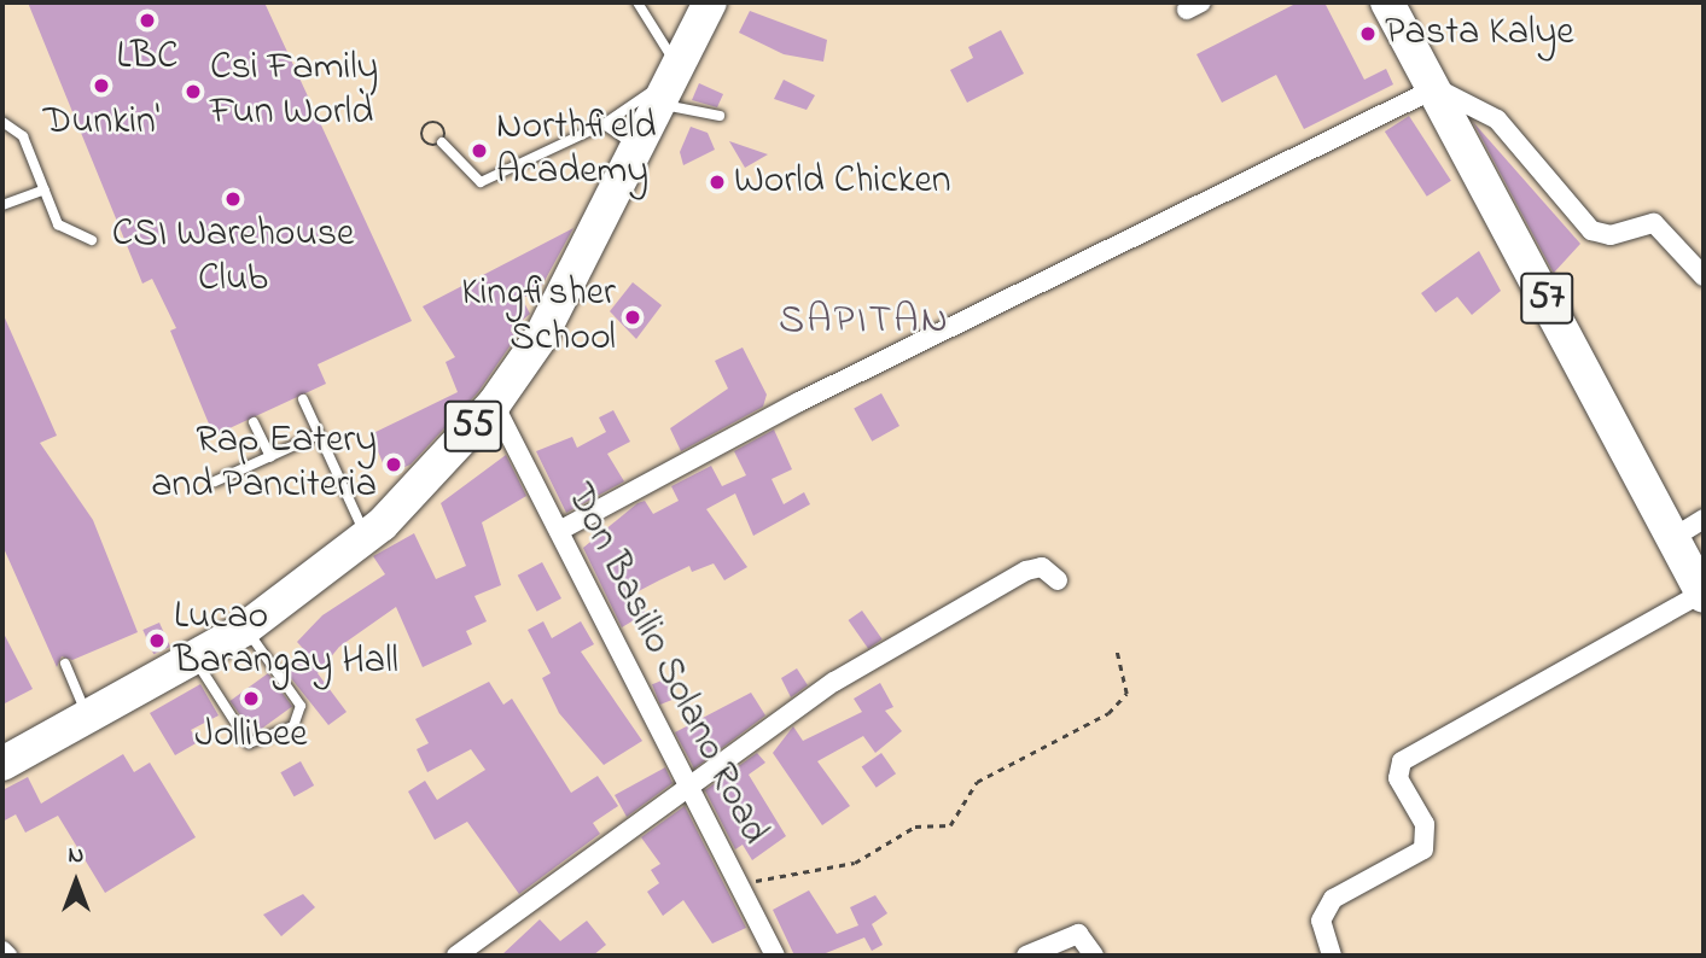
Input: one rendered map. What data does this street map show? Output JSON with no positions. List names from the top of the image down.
{
  "streets": {
    "highway": ["57", "55"],
    "street": ["Don Basilio Solano Road"]
  },
  "crossings": [
    ["55", "Don Basilio Solano Road"]
  ],
  "districts": ["SAPITAN"],
  "places": [
    "LBC",
    "Pasta Kalye",
    "Dunkin'",
    "Csi Family Fun World",
    "Northfield Academy",
    "World Chicken",
    "CSI Warehouse Club",
    "Kingfisher School",
    "Rap Eatery and Panciteria",
    "Lucao Barangay Hall",
    "Jollibee"
  ],
  "north": "top"
}
